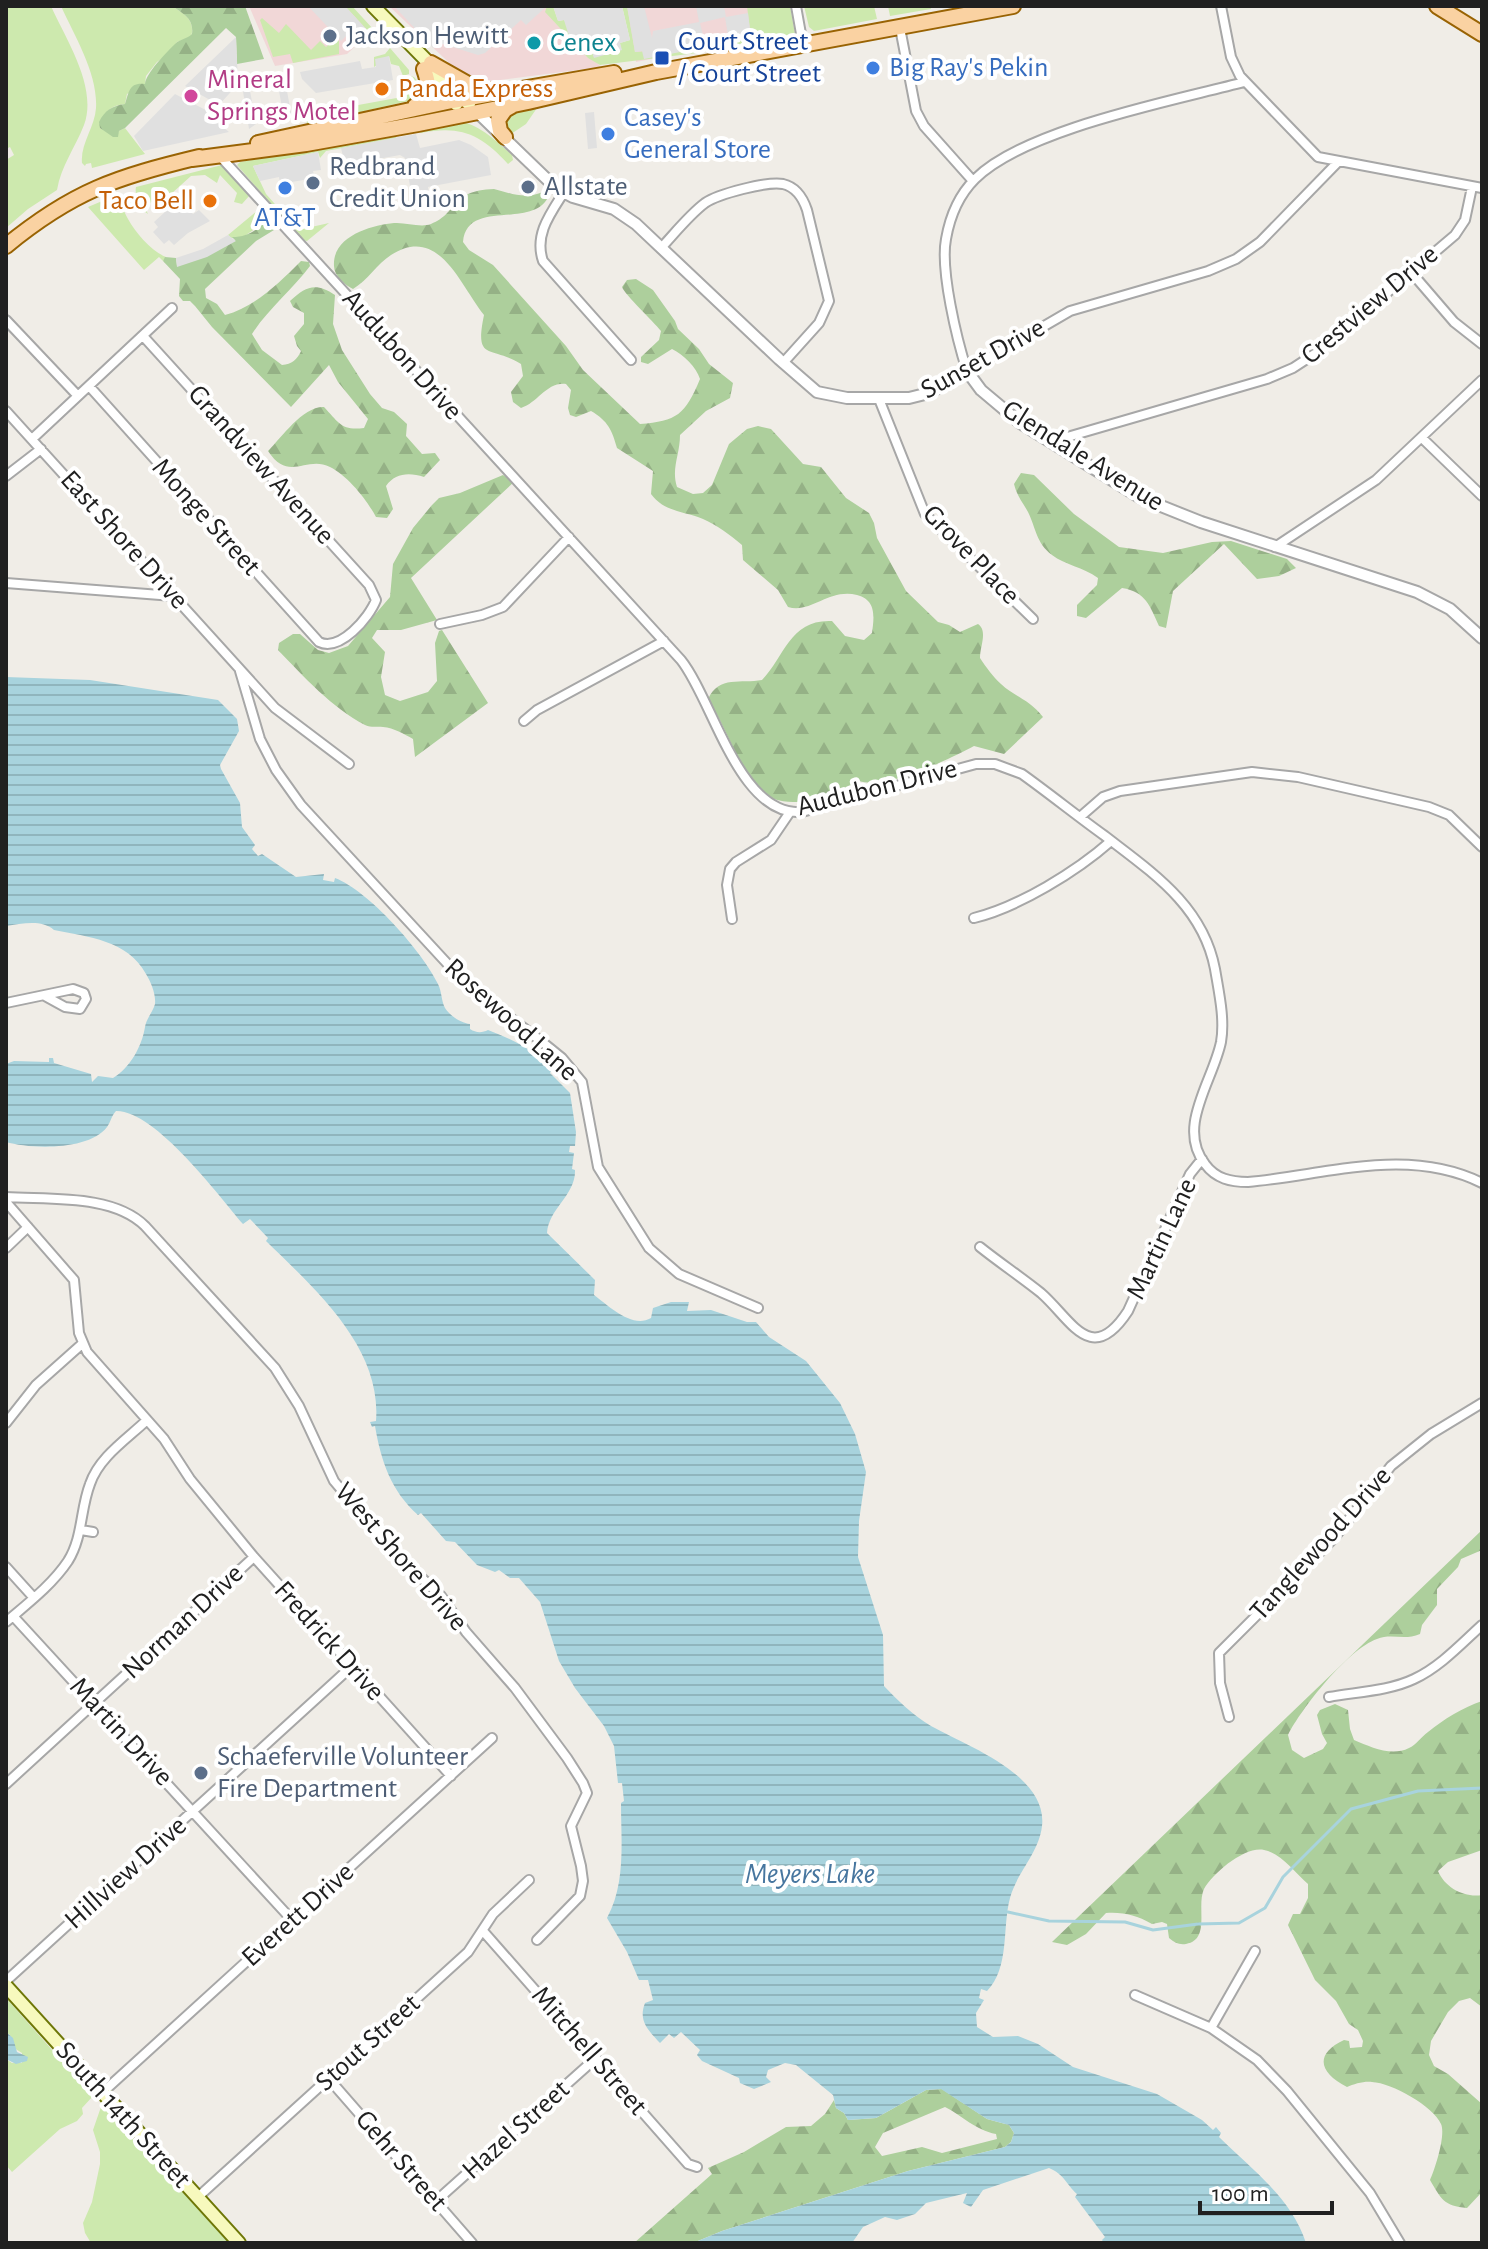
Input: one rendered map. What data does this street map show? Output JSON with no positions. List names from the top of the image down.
{
  "streets": {
    "main road": ["South 14th Street"],
    "street": [
      "Crestview Drive",
      "Audubon Drive",
      "Sunset Drive",
      "Glendale Avenue",
      "Grandview Avenue",
      "Monge Street",
      "East Shore Drive",
      "Grove Place",
      "Rosewood Lane",
      "Martin Lane",
      "Tanglewood Drive",
      "West Shore Drive",
      "Norman Drive",
      "Fredrick Drive",
      "Martin Drive",
      "Hillview Drive",
      "Everett Drive",
      "Stout Street",
      "Mitchell Street",
      "Hazel Street",
      "Gehr Street"
    ]
  },
  "crossings": [
    ["Crestview Drive", "Glendale Avenue"],
    ["Audubon Drive", "Martin Lane"],
    ["Sunset Drive", "Glendale Avenue"],
    ["Sunset Drive", "Grove Place"],
    ["Grandview Avenue", "Monge Street"],
    ["East Shore Drive", "Rosewood Lane"],
    ["Norman Drive", "Fredrick Drive"],
    ["Norman Drive", "Martin Drive"],
    ["Fredrick Drive", "Hillview Drive"],
    ["Fredrick Drive", "Everett Drive"],
    ["Martin Drive", "Hillview Drive"],
    ["Martin Drive", "Everett Drive"],
    ["Hillview Drive", "South 14th Street"],
    ["Everett Drive", "South 14th Street"],
    ["Stout Street", "Mitchell Street"],
    ["Stout Street", "South 14th Street"],
    ["Stout Street", "Gehr Street"],
    ["Mitchell Street", "Hazel Street"],
    ["Hazel Street", "Gehr Street"]
  ],
  "water": ["Meyers Lake"],
  "places": {
    "other": [
      "Jackson Hewitt",
      "Cenex",
      "Big Ray's Pekin",
      "Panda Express",
      "Mineral Springs Motel",
      "Casey's General Store",
      "Redbrand Credit Union",
      "Allstate",
      "AT&T",
      "Taco Bell",
      "Schaeferville Volunteer Fire Department"
    ],
    "transit": ["Court Street / Court Street"]
  },
  "scale_bar": "100 m"
}
